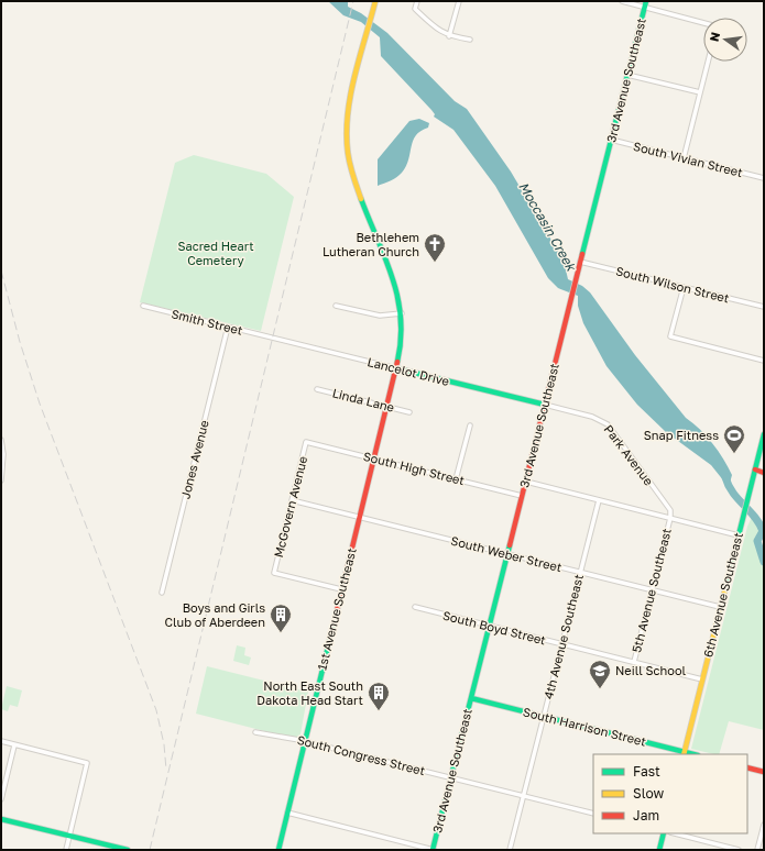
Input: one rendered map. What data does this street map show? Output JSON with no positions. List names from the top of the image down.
{
  "streets": {
    "main road": [
      "3rd Avenue Southeast",
      "Lancelot Drive",
      "6th Avenue Southeast",
      "1st Avenue Southeast",
      "South Harrison Street"
    ],
    "street": [
      "South Vivian Street",
      "South Wilson Street",
      "Smith Street",
      "Linda Lane",
      "Park Avenue",
      "Jones Avenue",
      "South High Street",
      "McGovern Avenue",
      "South Weber Street",
      "5th Avenue Southeast",
      "South Boyd Street",
      "4th Avenue Southeast",
      "South Congress Street"
    ]
  },
  "crossings": [
    ["3rd Avenue Southeast", "South Vivian Street"],
    ["3rd Avenue Southeast", "South Wilson Street"],
    ["3rd Avenue Southeast", "Lancelot Drive"],
    ["3rd Avenue Southeast", "Park Avenue"],
    ["3rd Avenue Southeast", "South High Street"],
    ["3rd Avenue Southeast", "South Weber Street"],
    ["3rd Avenue Southeast", "South Boyd Street"],
    ["3rd Avenue Southeast", "South Harrison Street"],
    ["3rd Avenue Southeast", "South Congress Street"],
    ["Smith Street", "Lancelot Drive"],
    ["Smith Street", "Jones Avenue"],
    ["Lancelot Drive", "Park Avenue"],
    ["Lancelot Drive", "1st Avenue Southeast"],
    ["Linda Lane", "1st Avenue Southeast"],
    ["Park Avenue", "5th Avenue Southeast"],
    ["South High Street", "McGovern Avenue"],
    ["South High Street", "1st Avenue Southeast"],
    ["McGovern Avenue", "South Weber Street"],
    ["McGovern Avenue", "1st Avenue Southeast"],
    ["South Weber Street", "5th Avenue Southeast"],
    ["South Weber Street", "6th Avenue Southeast"],
    ["South Weber Street", "1st Avenue Southeast"],
    ["South Weber Street", "4th Avenue Southeast"],
    ["5th Avenue Southeast", "South Boyd Street"],
    ["6th Avenue Southeast", "South Boyd Street"],
    ["6th Avenue Southeast", "South Harrison Street"],
    ["1st Avenue Southeast", "South Congress Street"],
    ["South Boyd Street", "4th Avenue Southeast"],
    ["4th Avenue Southeast", "South Harrison Street"],
    ["4th Avenue Southeast", "South Congress Street"]
  ],
  "water": ["Moccasin Creek"],
  "parks": ["Sacred Heart Cemetery"],
  "places": {
    "church": ["Bethlehem Lutheran Church"],
    "sports": ["Snap Fitness"],
    "building": ["Boys and Girls Club of Aberdeen", "North East South Dakota Head Start"],
    "school or university": ["Neill School"]
  },
  "legend": ["Fast", "Slow", "Jam"],
  "north": "left"
}
